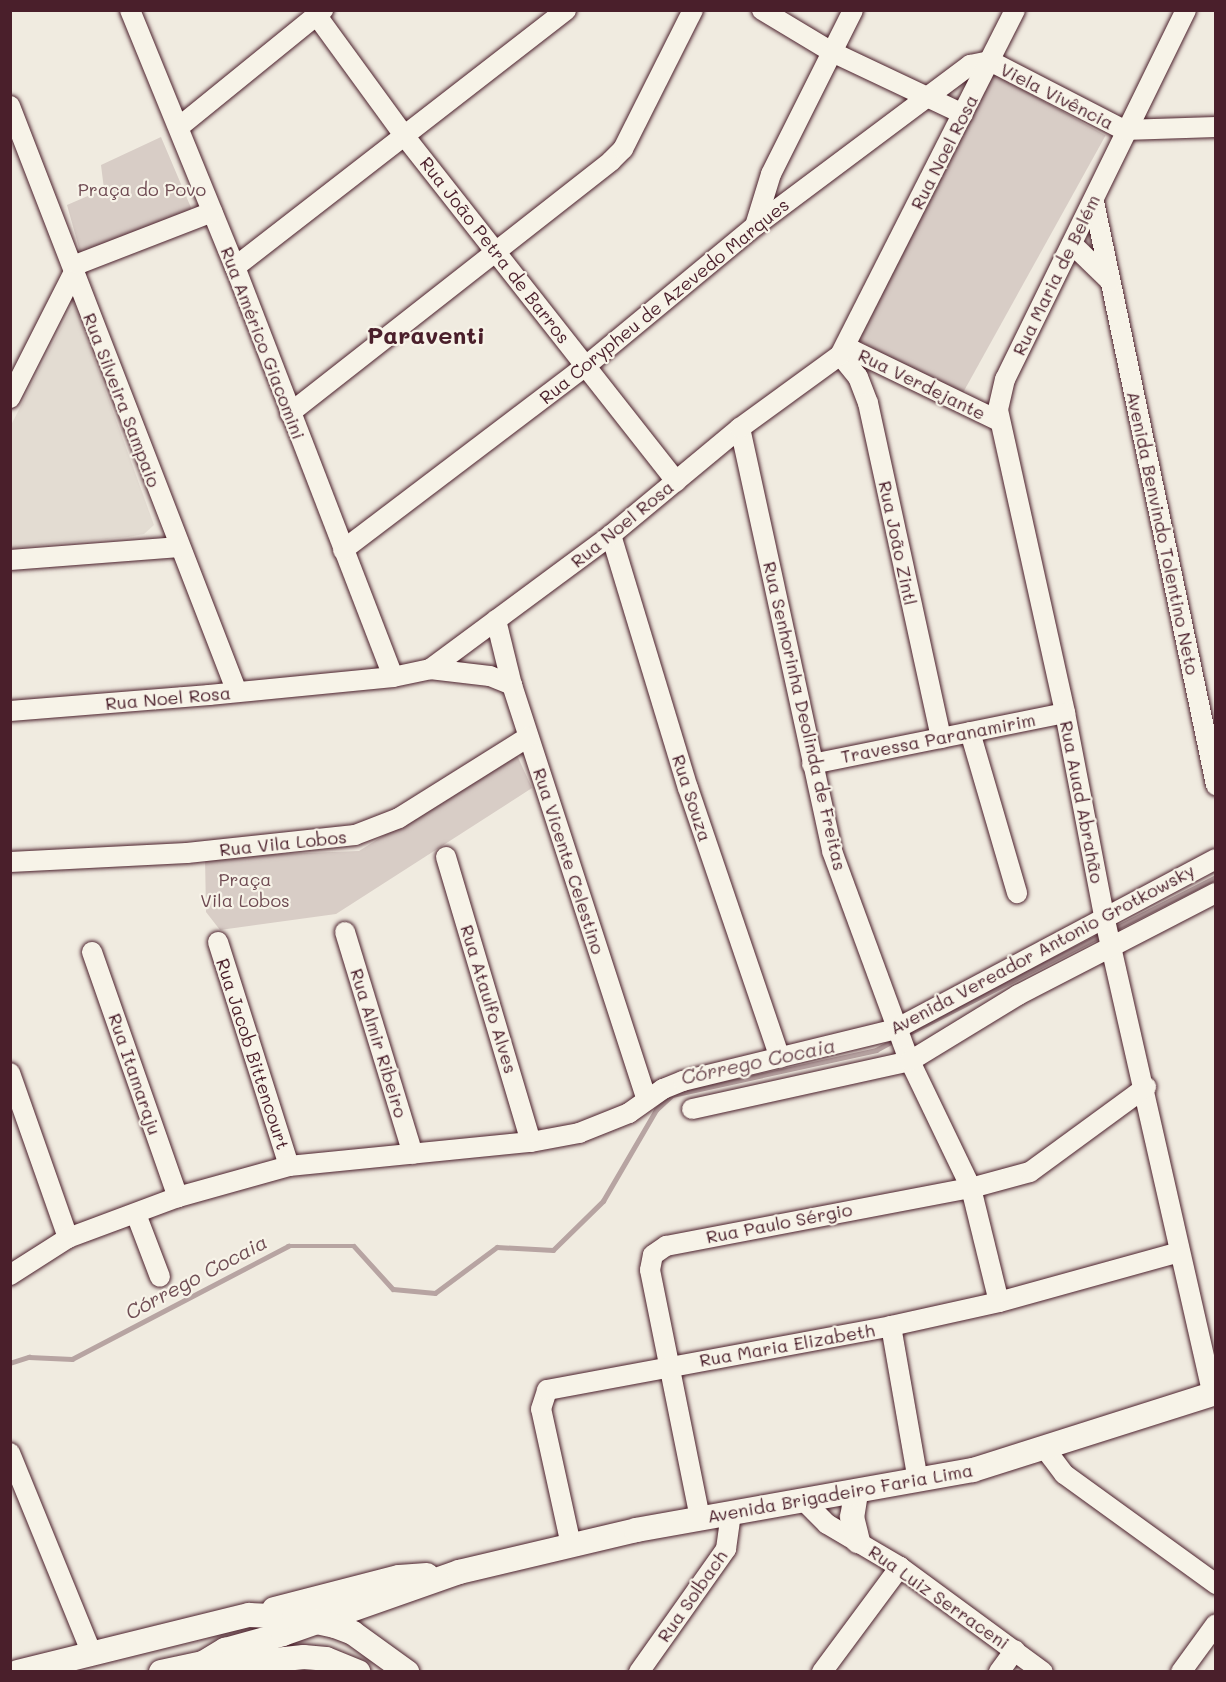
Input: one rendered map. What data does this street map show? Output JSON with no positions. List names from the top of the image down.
{
  "streets": {
    "main road": ["Avenida Brigadeiro Faria Lima"],
    "street": [
      "Viela Vivência",
      "Rua Noel Rosa",
      "Rua João Petra de Barros",
      "Rua Maria de Belém",
      "Rua Corypheu de Azevedo Marques",
      "Rua Américo Giacomini",
      "Rua Verdejante",
      "Rua Silveira Sampaio",
      "Avenida Benvindo Tolentino Neto",
      "Rua João Zintl",
      "Rua Senhorinha Deolinda de Freitas",
      "Travessa Paranamirim",
      "Rua Souza",
      "Rua Auad Abrahão",
      "Rua Vila Lobos",
      "Rua Vicente Celestino",
      "Avenida Vereador Antonio Grotkowsky",
      "Rua Ataulfo Alves",
      "Rua Almir Ribeiro",
      "Rua Jacob Bittencourt",
      "Rua Itamaraju",
      "Rua Paulo Sérgio",
      "Rua Maria Elizabeth",
      "Rua Solbach",
      "Rua Luiz Serraceni"
    ]
  },
  "crossings": [
    ["Viela Vivência", "Rua Noel Rosa"],
    ["Viela Vivência", "Rua Maria de Belém"],
    ["Viela Vivência", "Rua Corypheu de Azevedo Marques"],
    ["Rua Noel Rosa", "Rua João Petra de Barros"],
    ["Rua Noel Rosa", "Rua Corypheu de Azevedo Marques"],
    ["Rua Noel Rosa", "Rua Américo Giacomini"],
    ["Rua Noel Rosa", "Rua Verdejante"],
    ["Rua Noel Rosa", "Rua Silveira Sampaio"],
    ["Rua Noel Rosa", "Rua João Zintl"],
    ["Rua Noel Rosa", "Rua Senhorinha Deolinda de Freitas"],
    ["Rua Noel Rosa", "Rua Souza"],
    ["Rua Noel Rosa", "Rua Vicente Celestino"],
    ["Rua João Petra de Barros", "Rua Corypheu de Azevedo Marques"],
    ["Rua Maria de Belém", "Rua Verdejante"],
    ["Rua Maria de Belém", "Avenida Benvindo Tolentino Neto"],
    ["Rua Maria de Belém", "Rua Auad Abrahão"],
    ["Rua Corypheu de Azevedo Marques", "Rua Américo Giacomini"],
    ["Rua Verdejante", "Rua João Zintl"],
    ["Rua Verdejante", "Rua Auad Abrahão"],
    ["Rua João Zintl", "Travessa Paranamirim"],
    ["Rua Senhorinha Deolinda de Freitas", "Travessa Paranamirim"],
    ["Rua Senhorinha Deolinda de Freitas", "Avenida Vereador Antonio Grotkowsky"],
    ["Rua Senhorinha Deolinda de Freitas", "Rua Paulo Sérgio"],
    ["Rua Senhorinha Deolinda de Freitas", "Rua Maria Elizabeth"],
    ["Travessa Paranamirim", "Rua Auad Abrahão"],
    ["Rua Souza", "Avenida Vereador Antonio Grotkowsky"],
    ["Rua Auad Abrahão", "Avenida Vereador Antonio Grotkowsky"],
    ["Rua Auad Abrahão", "Rua Paulo Sérgio"],
    ["Rua Auad Abrahão", "Rua Maria Elizabeth"],
    ["Rua Auad Abrahão", "Avenida Brigadeiro Faria Lima"],
    ["Rua Vila Lobos", "Rua Vicente Celestino"],
    ["Rua Vicente Celestino", "Avenida Vereador Antonio Grotkowsky"],
    ["Avenida Vereador Antonio Grotkowsky", "Rua Ataulfo Alves"],
    ["Avenida Vereador Antonio Grotkowsky", "Rua Almir Ribeiro"],
    ["Avenida Vereador Antonio Grotkowsky", "Rua Jacob Bittencourt"],
    ["Avenida Vereador Antonio Grotkowsky", "Rua Itamaraju"],
    ["Rua Paulo Sérgio", "Rua Maria Elizabeth"],
    ["Rua Paulo Sérgio", "Avenida Brigadeiro Faria Lima"],
    ["Rua Maria Elizabeth", "Avenida Brigadeiro Faria Lima"],
    ["Avenida Brigadeiro Faria Lima", "Rua Solbach"],
    ["Avenida Brigadeiro Faria Lima", "Rua Luiz Serraceni"]
  ],
  "districts": ["Paraventi"],
  "water": ["Córrego Cocaia"],
  "parks": ["Praça do Povo", "Praça Vila Lobos"]
}
